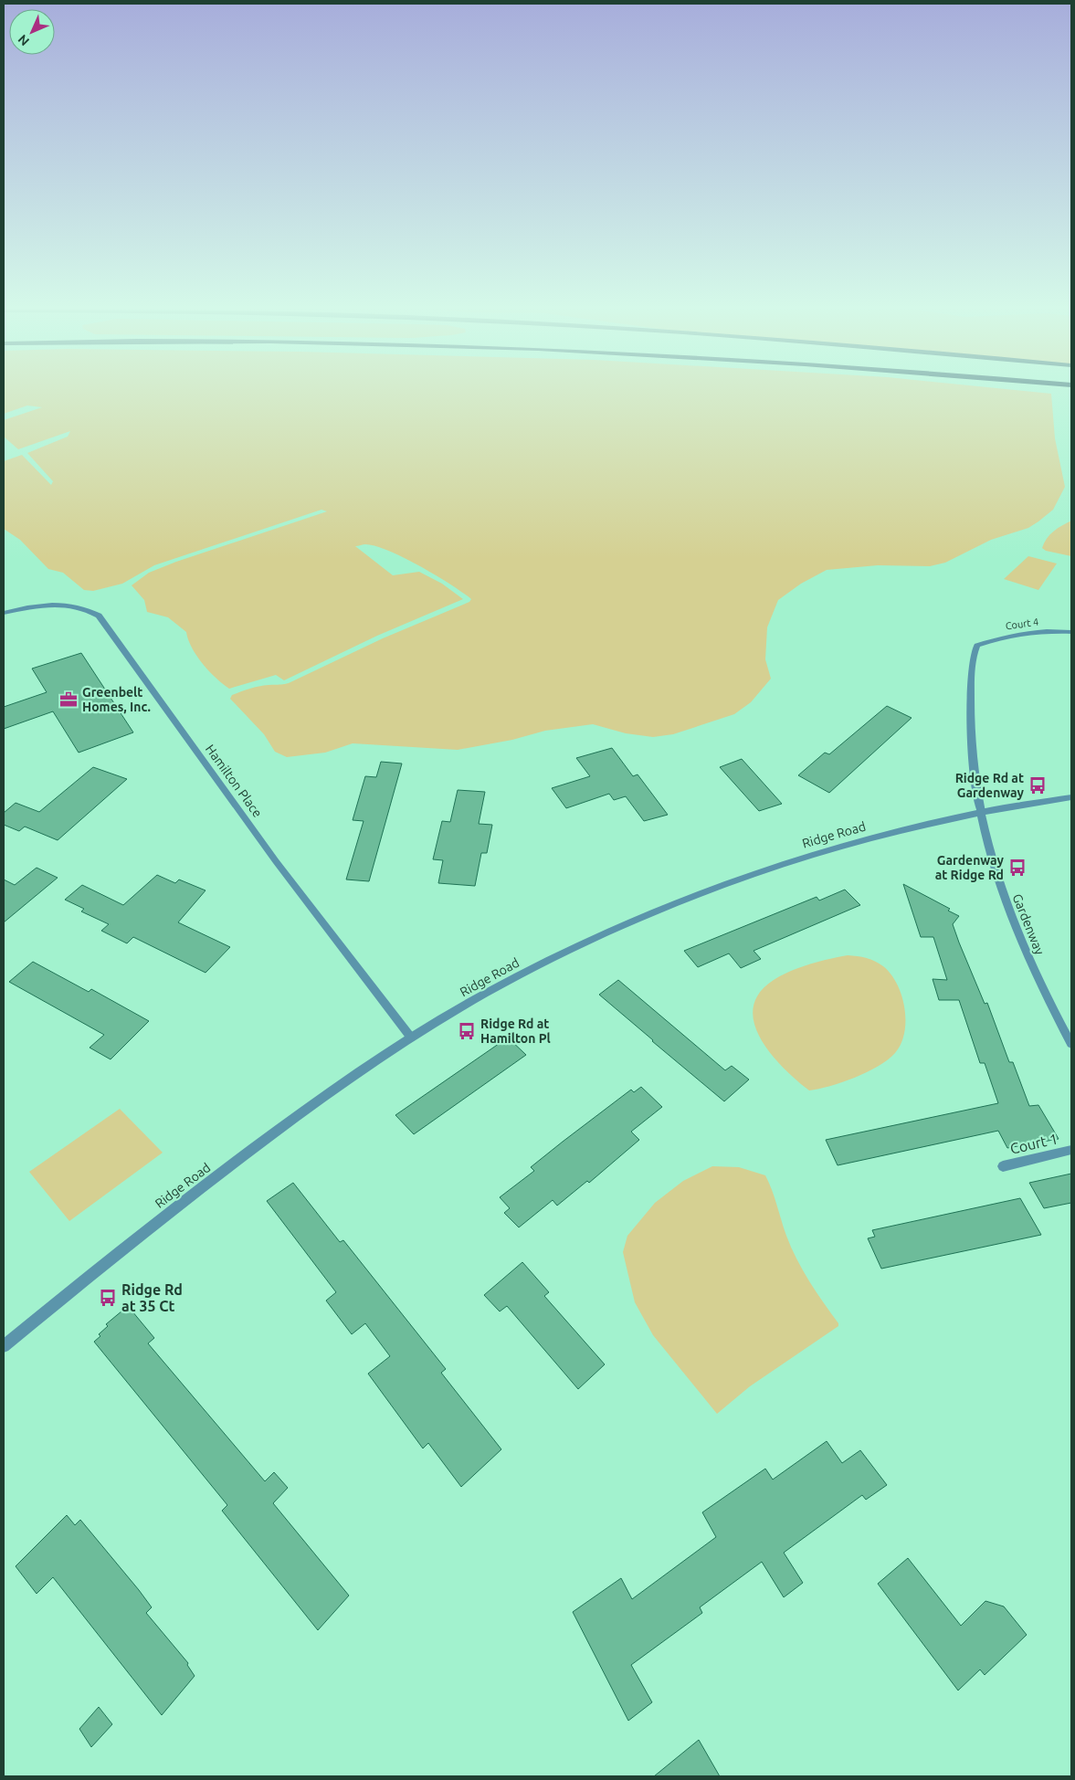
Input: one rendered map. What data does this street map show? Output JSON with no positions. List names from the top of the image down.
{
  "streets": {
    "street": [
      "Court 4",
      "Hamilton Place",
      "Ridge Road",
      "Gardenway",
      "Court 1"
    ]
  },
  "crossings": [
    ["Court 4", "Gardenway"],
    ["Hamilton Place", "Ridge Road"],
    ["Ridge Road", "Gardenway"]
  ],
  "places": {
    "office": ["Greenbelt Homes, Inc."],
    "bus stop": [
      "Ridge Rd at Gardenway",
      "Gardenway at Ridge Rd",
      "Ridge Rd at Hamilton Pl",
      "Ridge Rd at 35 Ct"
    ]
  },
  "north": "bottom left"
}
